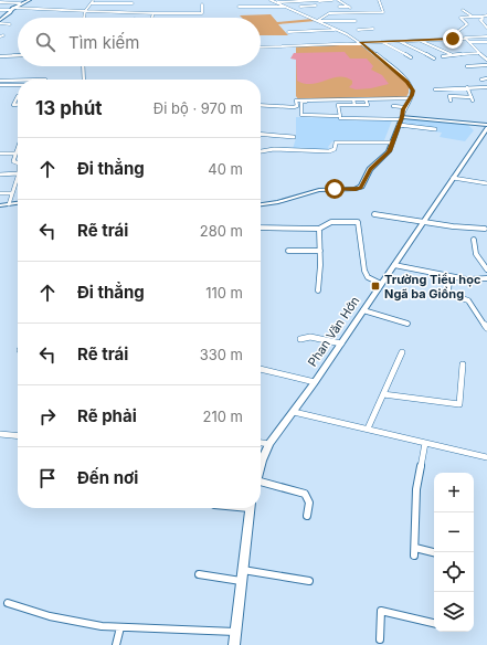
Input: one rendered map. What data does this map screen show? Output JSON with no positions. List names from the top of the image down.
{
  "streets": {
    "main road": ["Phan Văn Hớn"]
  },
  "places": {
    "transit": ["Trường Tiểu học Ngã ba Giồng"]
  },
  "page": {
    "search": "Tìm kiếm",
    "heading": ["13 phút", "Đi bộ · 970 m"],
    "list": [
      ["Đi thẳng", "40 m"],
      ["Rẽ trái", "280 m"],
      ["Đi thẳng", "110 m"],
      ["Rẽ trái", "330 m"],
      ["Rẽ phải", "210 m"],
      "Đến nơi"
    ],
    "map_buttons": ["+", "−"]
  }
}
